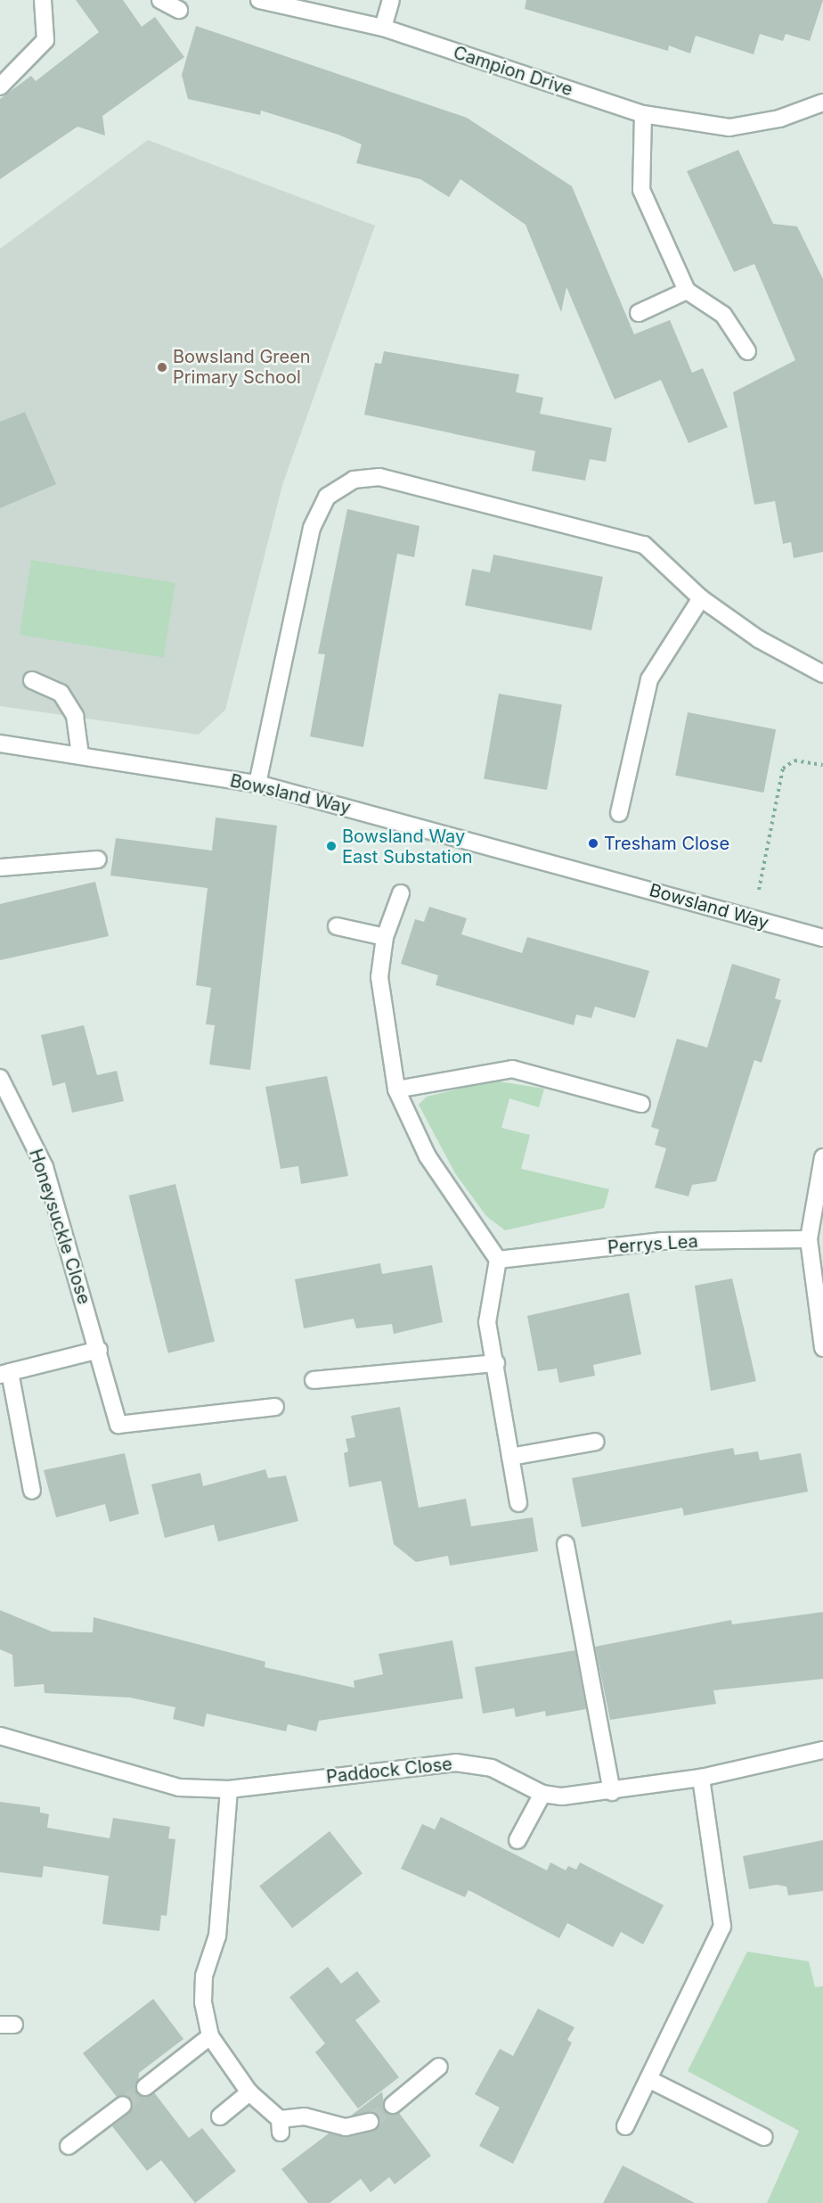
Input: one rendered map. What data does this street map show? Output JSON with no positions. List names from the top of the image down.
{
  "streets": {
    "street": [
      "Campion Drive",
      "Bowsland Way",
      "Honeysuckle Close",
      "Perrys Lea",
      "Paddock Close"
    ]
  },
  "places": ["Bowsland Green Primary School", "Tresham Close", "Bowsland Way East Substation"]
}
